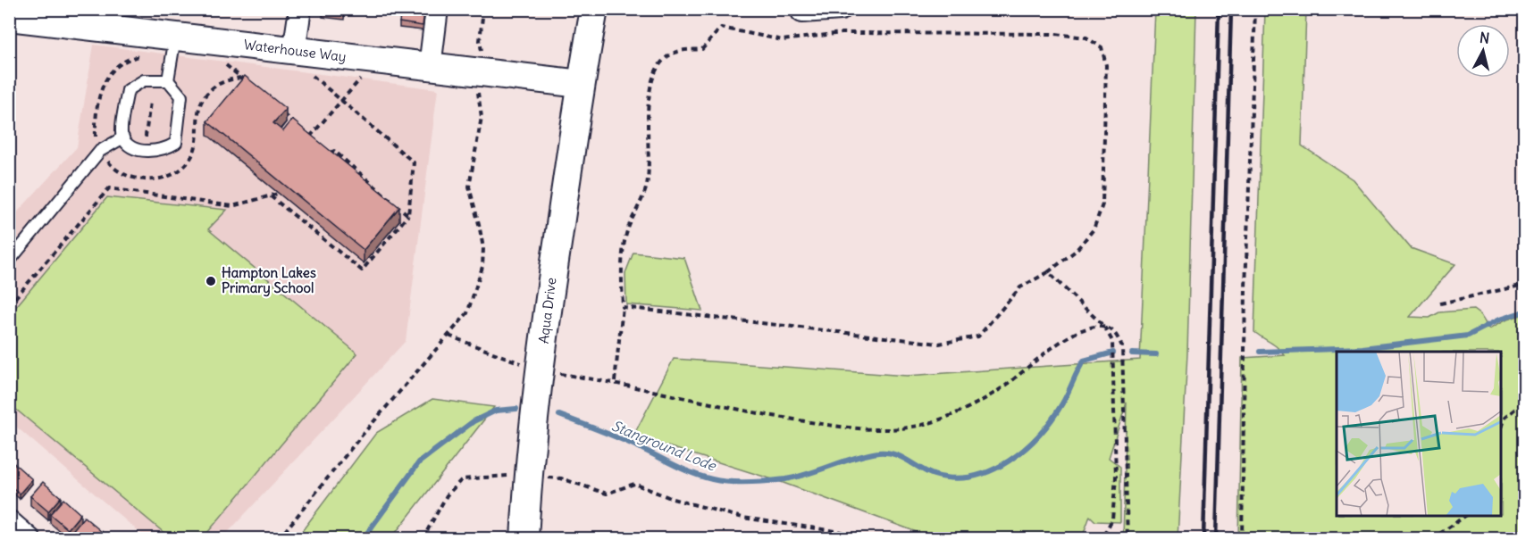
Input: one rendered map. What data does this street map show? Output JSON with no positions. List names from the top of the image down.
{
  "streets": {
    "street": ["Waterhouse Way", "Aqua Drive"]
  },
  "crossings": [
    ["Waterhouse Way", "Aqua Drive"]
  ],
  "water": ["Stanground Lode"],
  "places": ["Hampton Lakes Primary School"],
  "north": "top"
}
